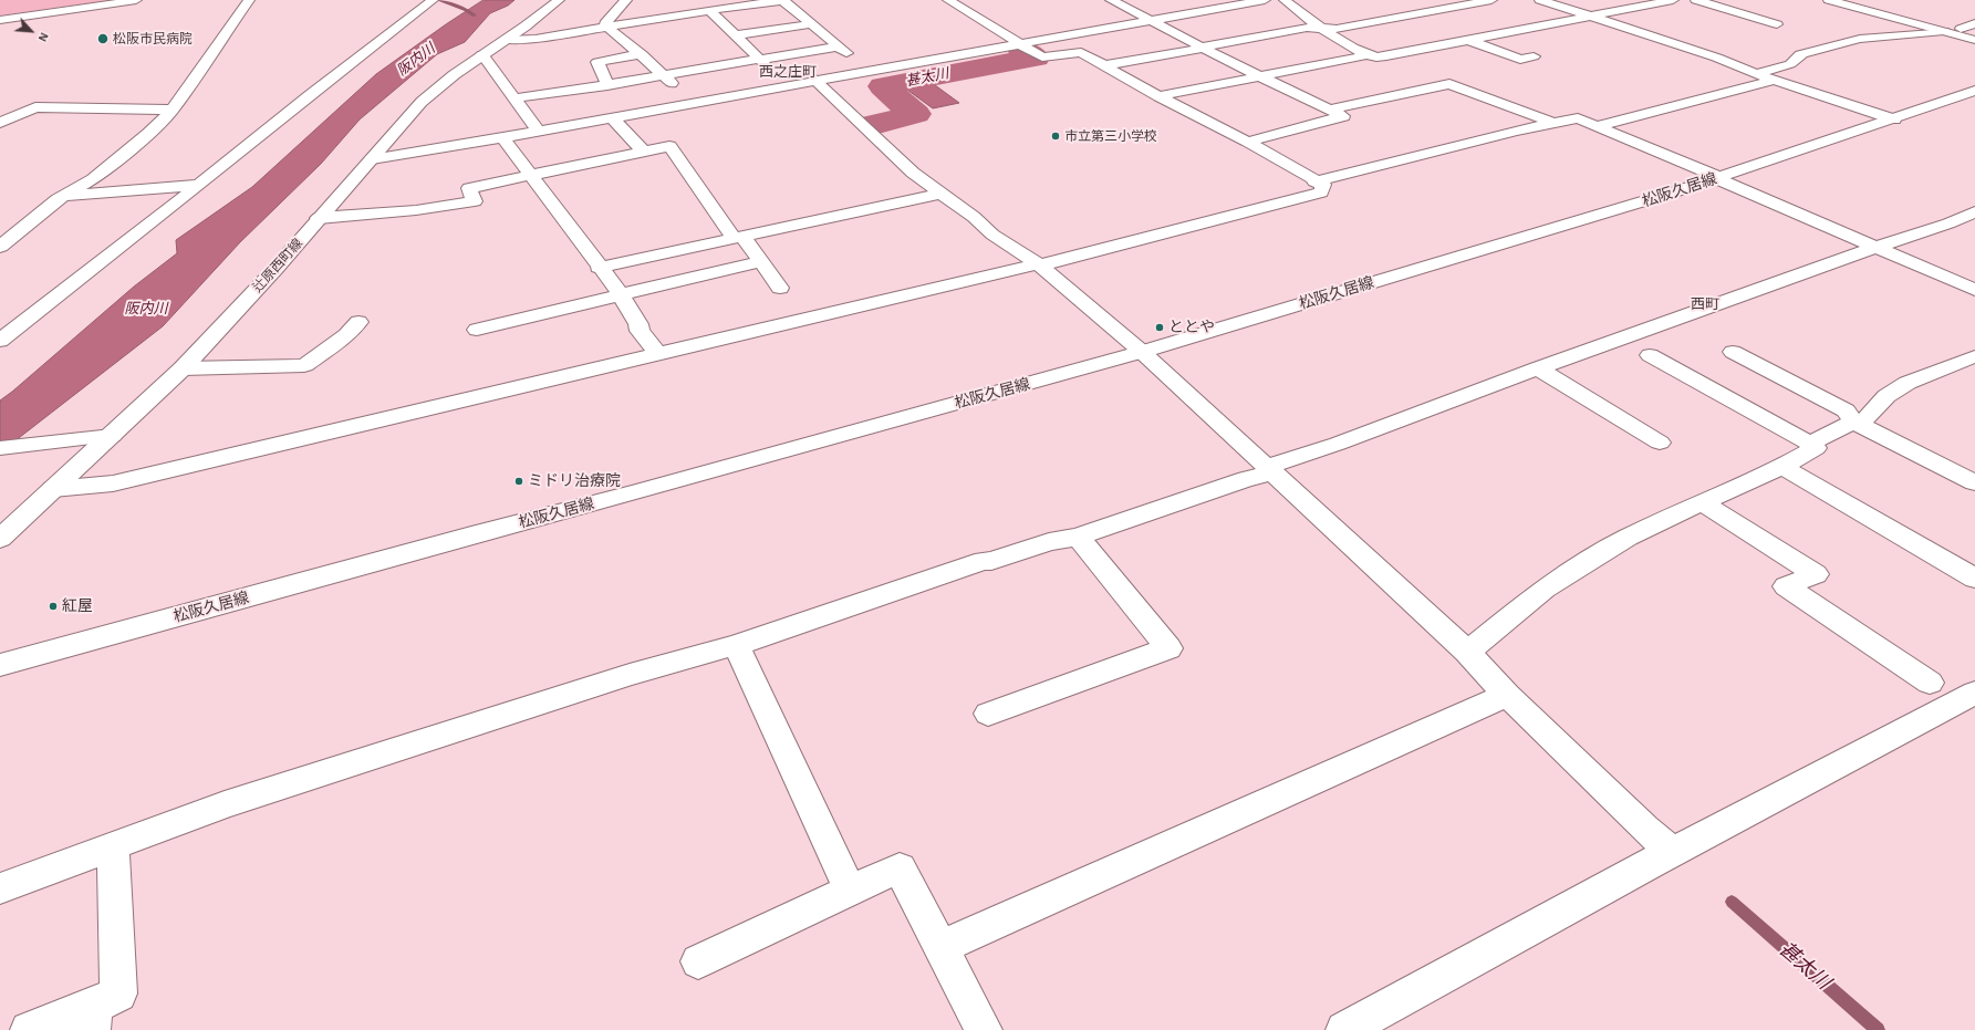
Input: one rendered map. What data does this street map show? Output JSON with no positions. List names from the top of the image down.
{
  "streets": {
    "street": ["松阪久居線", "辻原西町線"]
  },
  "districts": ["西之庄町", "西町"],
  "water": ["阪内川", "甚太川"],
  "places": [
    "松阪市民病院",
    "市立第三小学校",
    "ととや",
    "ミドリ治療院",
    "紅屋"
  ],
  "north": "bottom right"
}
